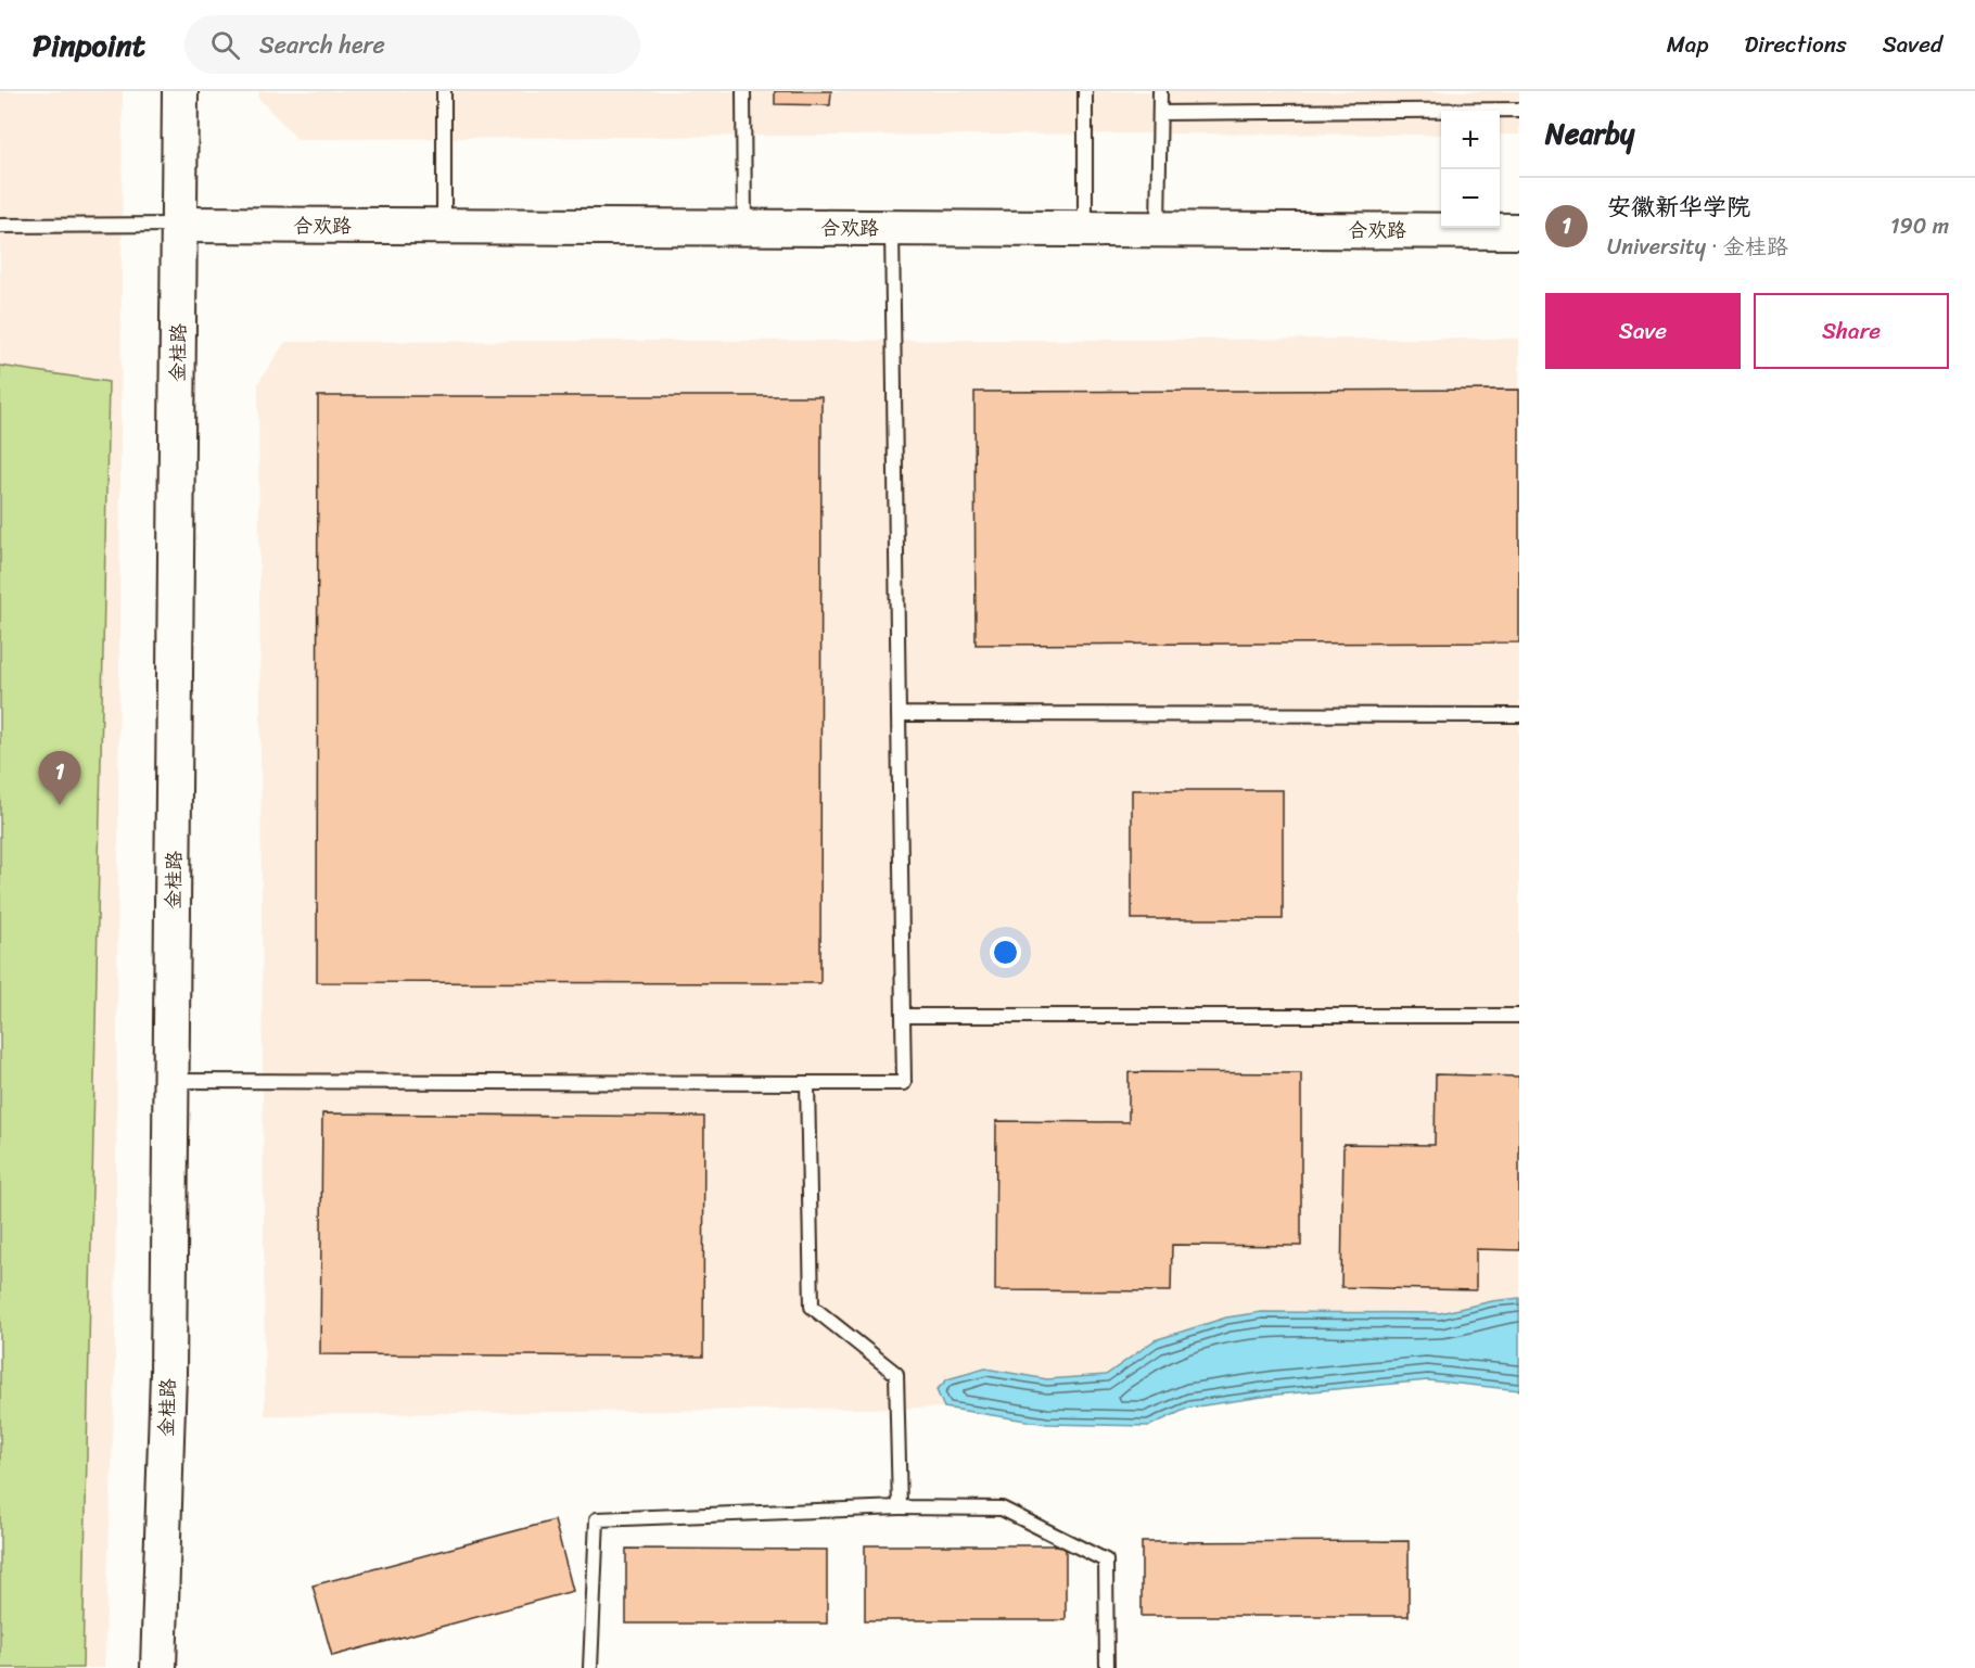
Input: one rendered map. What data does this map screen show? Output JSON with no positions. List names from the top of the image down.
{
  "streets": {
    "street": ["合欢路", "金桂路"]
  },
  "crossings": [
    ["合欢路", "金桂路"]
  ],
  "page": {
    "header": "Pinpoint",
    "search": "Search here",
    "nav": ["Map", "Directions", "Saved"],
    "heading": "Nearby",
    "map_buttons": ["+", "−"],
    "list": [
      {
        "mark": "1",
        "name": "安徽新华学院",
        "note": "University · 金桂路",
        "value": "190 m"
      }
    ],
    "buttons": ["Save", "Share"],
    "pins": "1"
  }
}
